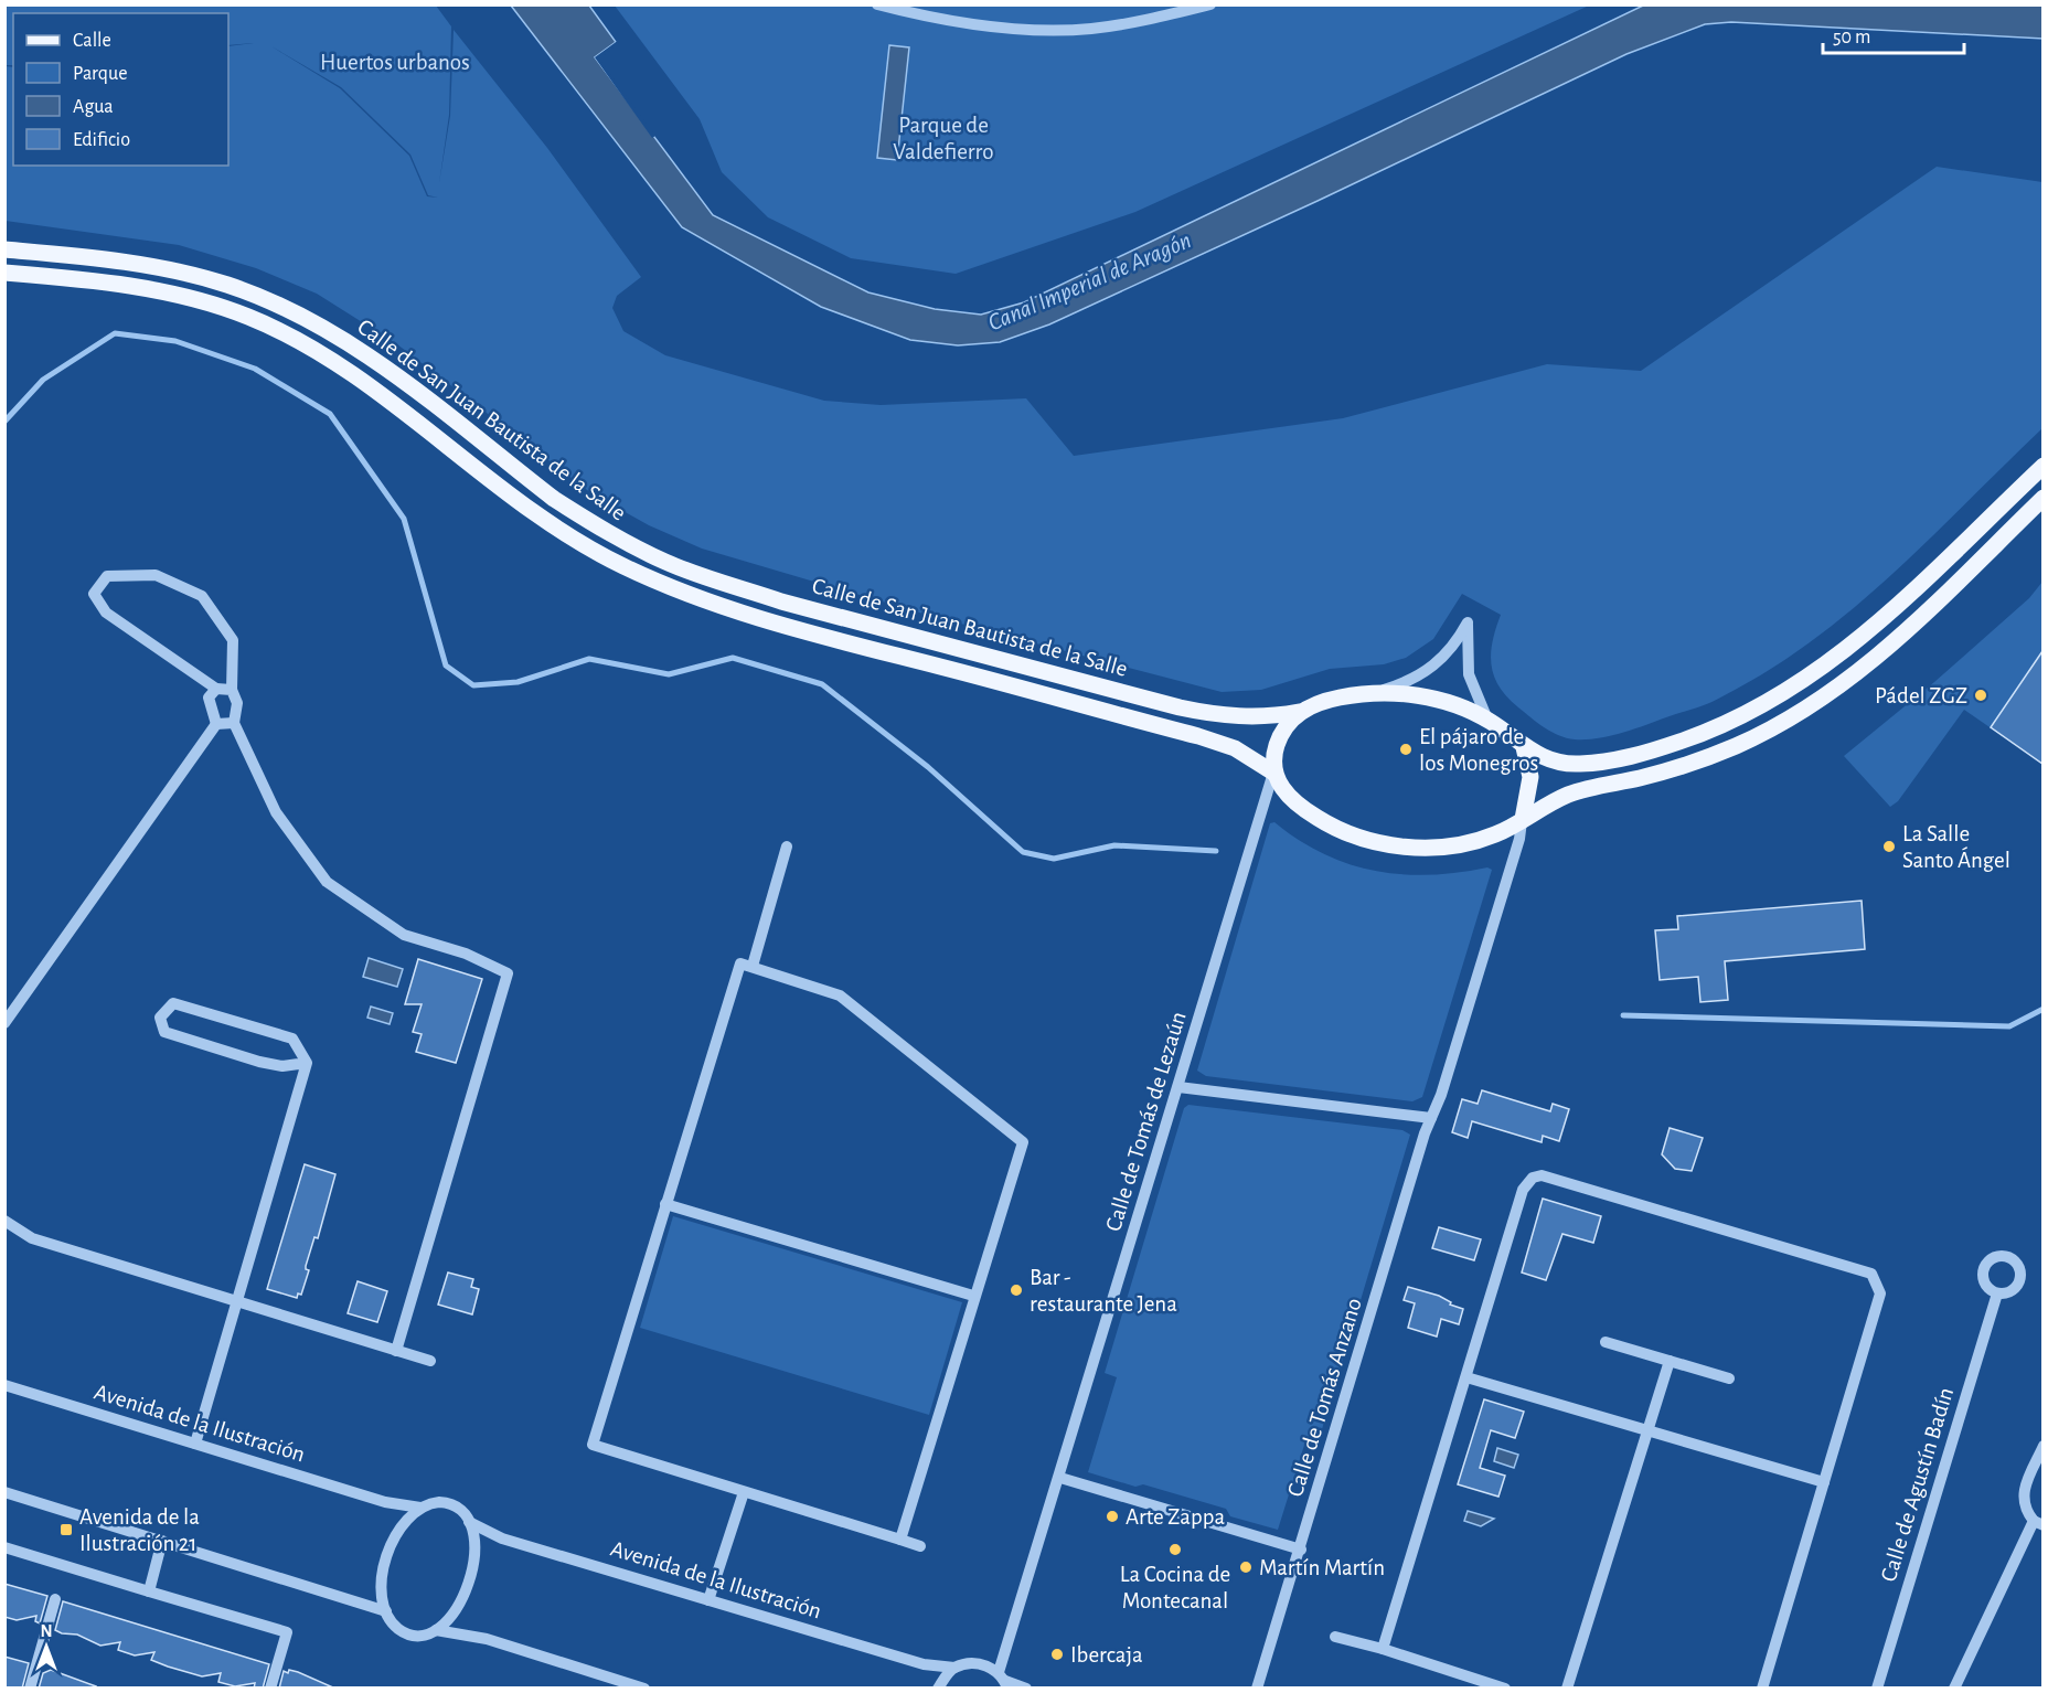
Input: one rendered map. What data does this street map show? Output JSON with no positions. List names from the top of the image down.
{
  "streets": {
    "main road": ["Calle de San Juan Bautista de la Salle"],
    "street": [
      "Calle de Tomás de Lezaún",
      "Calle de Tomás Anzano",
      "Avenida de la Ilustración",
      "Calle de Agustín Badín"
    ]
  },
  "crossings": [
    ["Calle de San Juan Bautista de la Salle", "Calle de Tomás de Lezaún"],
    ["Calle de San Juan Bautista de la Salle", "Calle de Tomás Anzano"],
    ["Calle de Tomás de Lezaún", "Calle de Tomás Anzano"],
    ["Calle de Tomás de Lezaún", "Avenida de la Ilustración"]
  ],
  "water": ["Canal Imperial de Aragón"],
  "parks": ["Huertos urbanos", "Parque de Valdefierro"],
  "places": {
    "other": [
      "Pádel ZGZ",
      "El pájaro de los Monegros",
      "La Salle Santo Ángel",
      "Bar - restaurante Jena",
      "Arte Zappa",
      "La Cocina de Montecanal",
      "Martín Martín",
      "Ibercaja"
    ],
    "transit": ["Avenida de la Ilustración 21"]
  },
  "legend": [
    "Calle",
    "Parque",
    "Agua",
    "Edificio"
  ],
  "scale_bar": "50 m",
  "north": "top"
}
